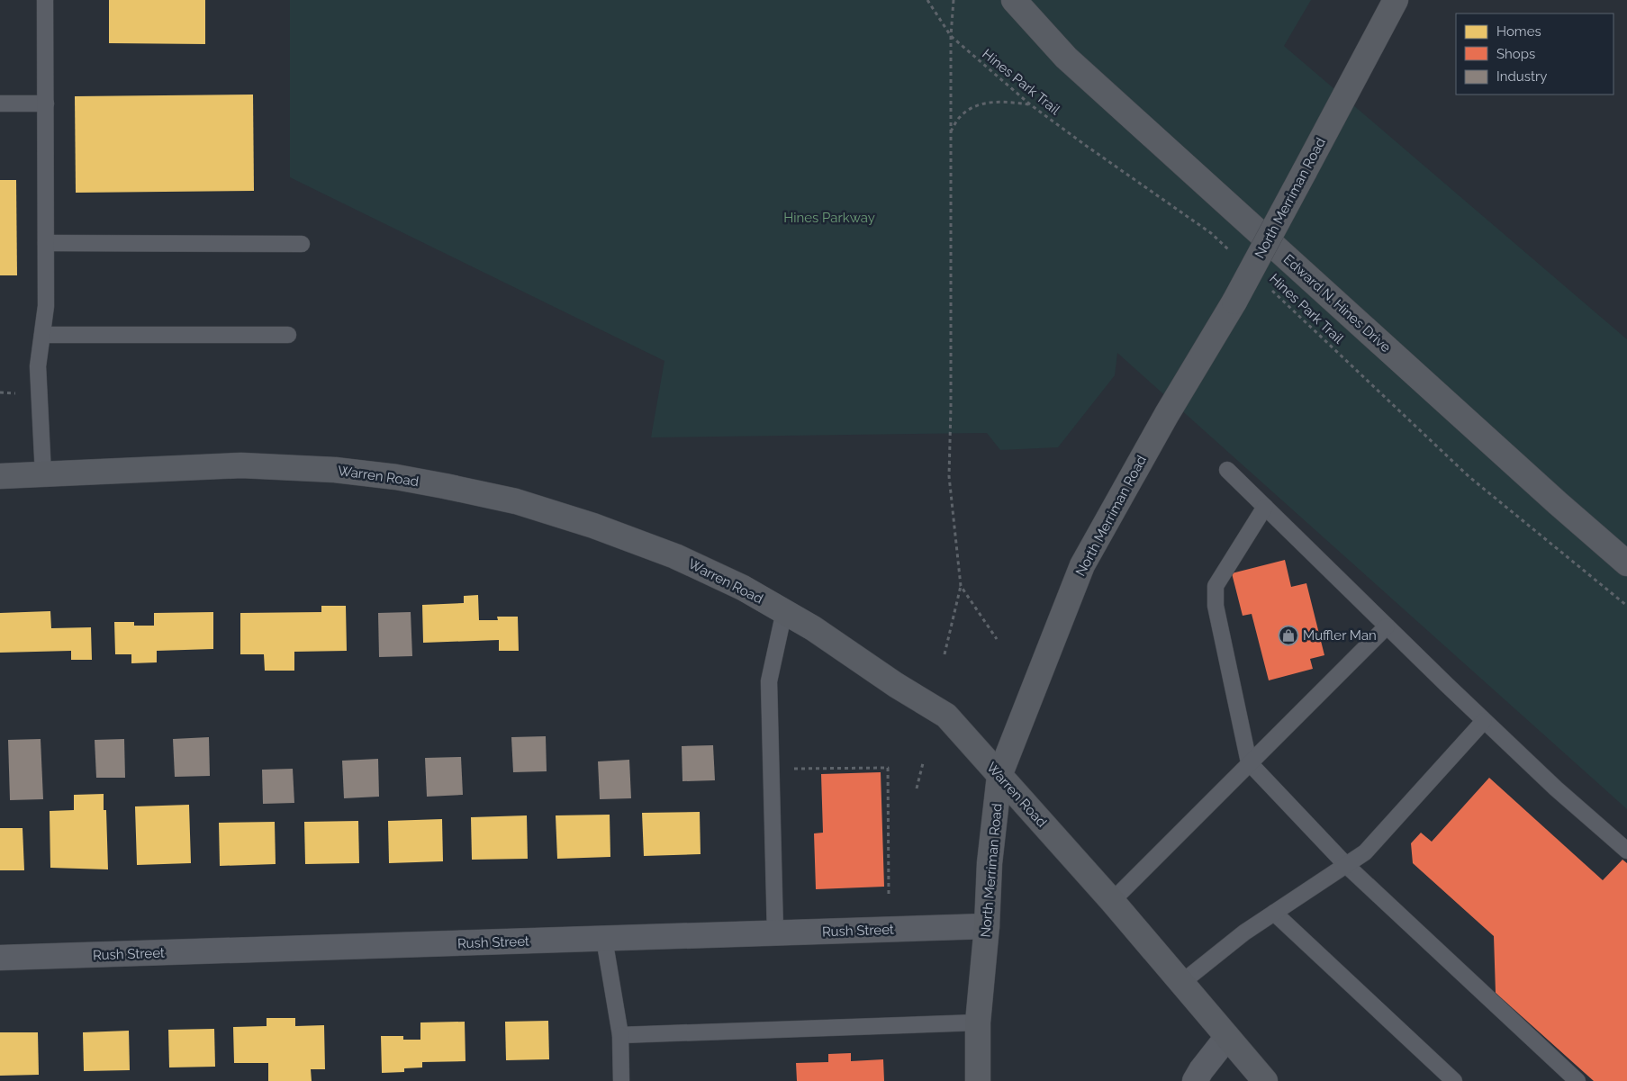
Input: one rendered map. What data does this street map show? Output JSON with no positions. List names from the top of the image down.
{
  "streets": {
    "main road": ["North Merriman Road", "Edward N. Hines Drive", "Warren Road"],
    "street": ["Rush Street"],
    "path": ["Hines Park Trail"]
  },
  "crossings": [
    ["North Merriman Road", "Warren Road"],
    ["North Merriman Road", "Rush Street"]
  ],
  "parks": ["Hines Parkway"],
  "places": {
    "shop": ["Muffler Man"]
  },
  "legend": ["Homes", "Shops", "Industry"]
}
